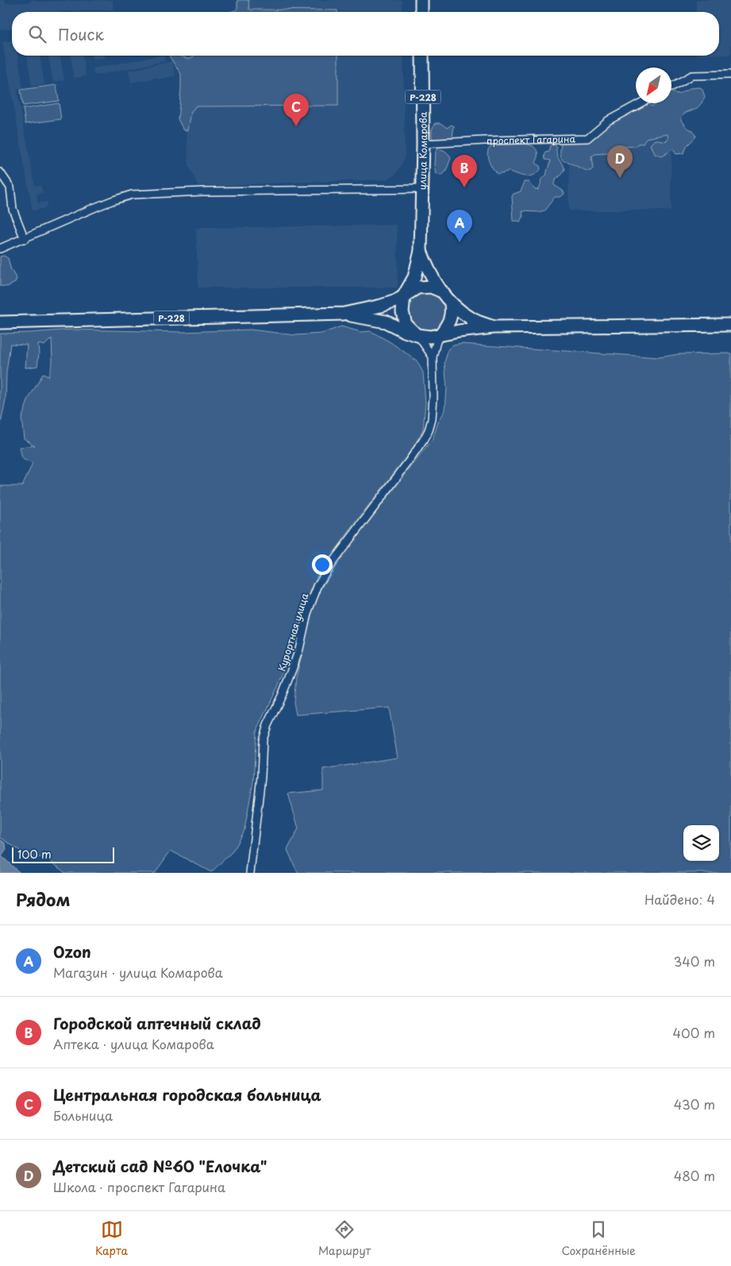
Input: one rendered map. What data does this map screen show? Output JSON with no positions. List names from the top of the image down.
{
  "streets": {
    "main road": ["Р-228", "улица Комарова"],
    "street": ["проспект Гагарина", "Курортная улица"]
  },
  "crossings": [
    ["Р-228", "улица Комарова"],
    ["Р-228", "Курортная улица"],
    ["проспект Гагарина", "улица Комарова"]
  ],
  "scale_bar": "100 m",
  "north": "bottom left",
  "page": {
    "search": "Поиск",
    "pins": [
      "C",
      "D",
      "B",
      "A"
    ],
    "scale": "100 m",
    "heading": ["Рядом", "Найдено: 4"],
    "list": [
      {
        "mark": "A",
        "name": "Ozon",
        "note": "Магазин · улица Комарова",
        "value": "340 m"
      },
      {
        "mark": "B",
        "name": "Городской аптечный склад",
        "note": "Аптека · улица Комарова",
        "value": "400 m"
      },
      {
        "mark": "C",
        "name": "Центральная городская больница",
        "note": "Больница",
        "value": "430 m"
      },
      {
        "mark": "D",
        "name": "Детский сад №60 \"Елочка\"",
        "note": "Школа · проспект Гагарина",
        "value": "480 m"
      }
    ],
    "nav": ["Карта", "Маршрут", "Сохранённые"]
  }
}
